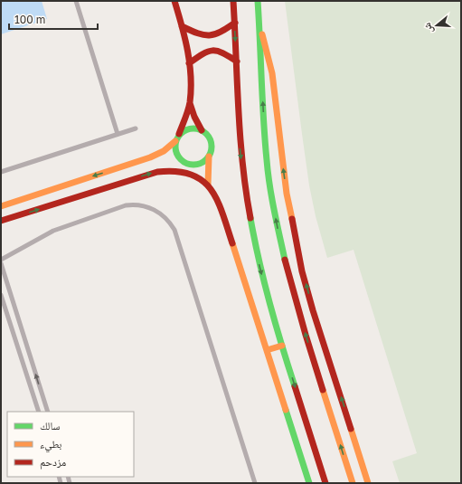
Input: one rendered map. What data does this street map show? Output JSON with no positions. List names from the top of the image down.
{
  "legend": ["سالك", "بطيء", "مزدحم"],
  "scale_bar": "100 m",
  "north": "left"
}
